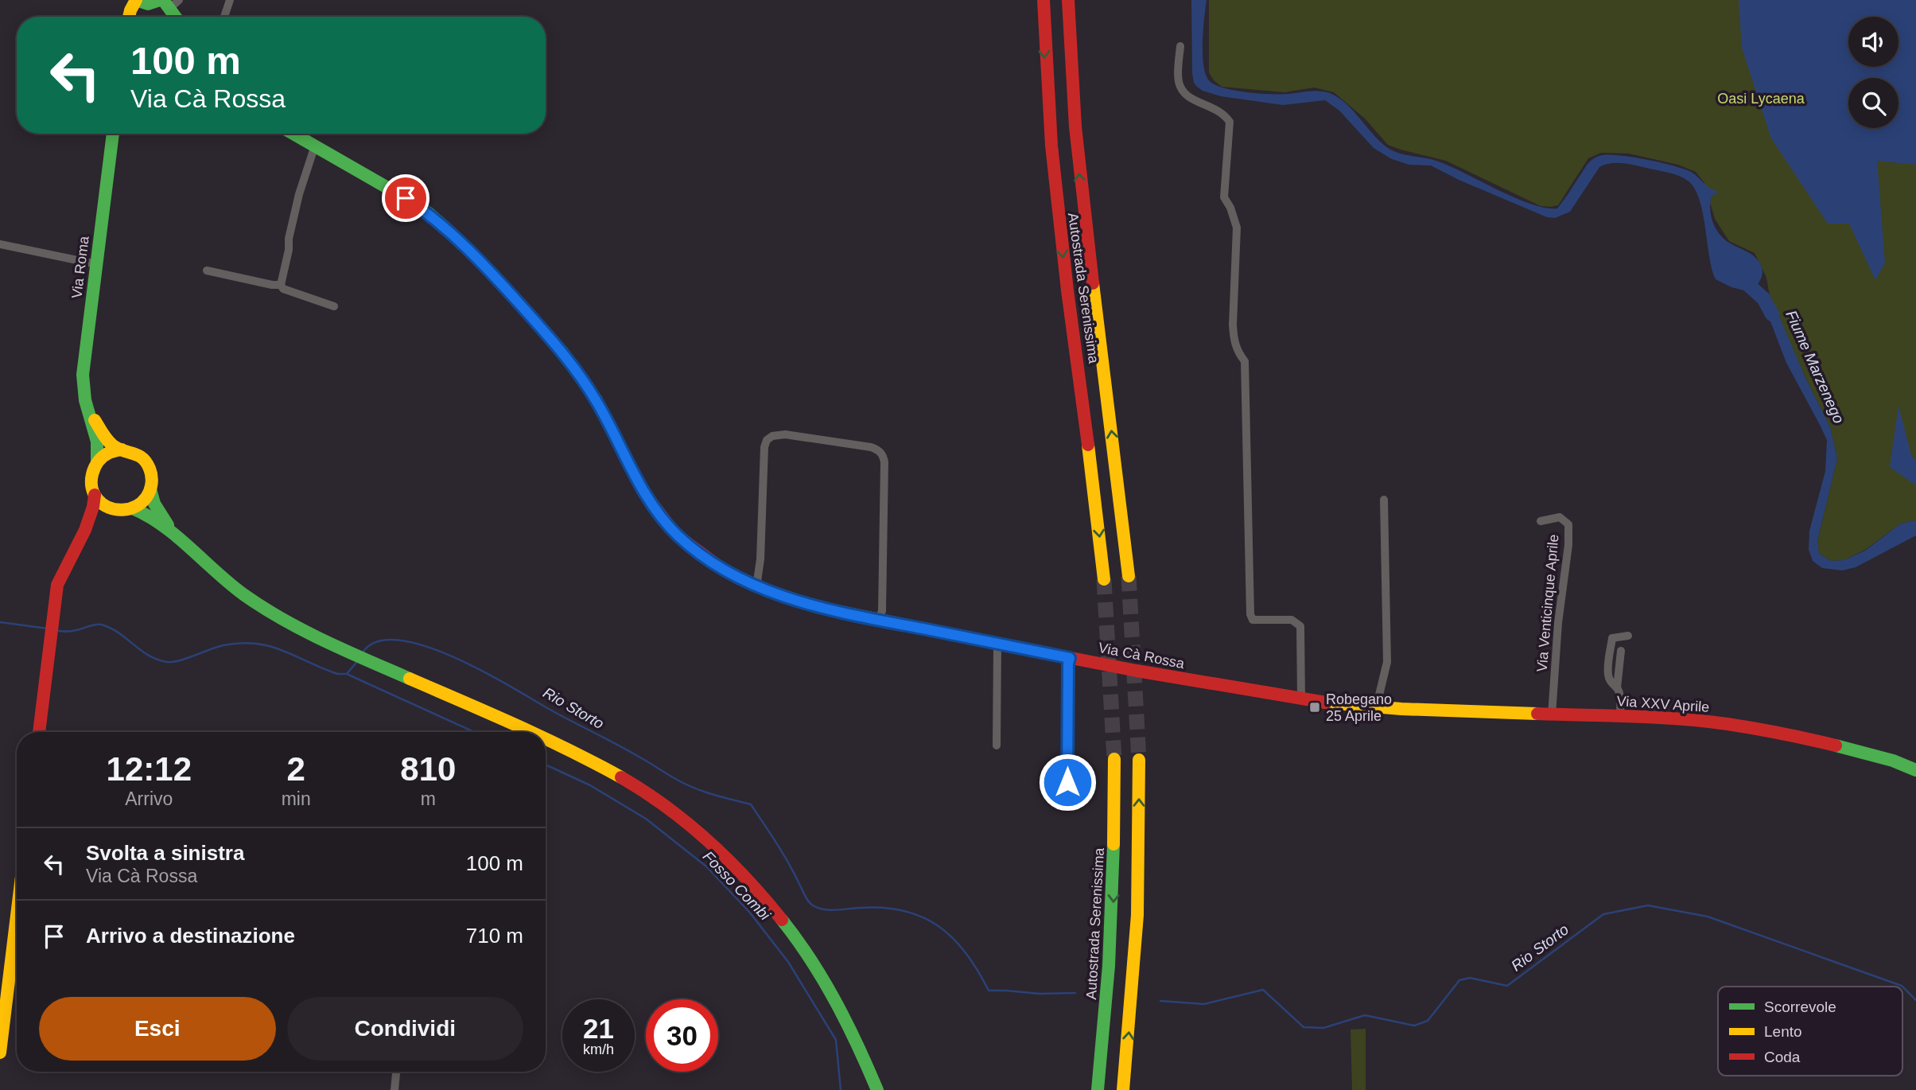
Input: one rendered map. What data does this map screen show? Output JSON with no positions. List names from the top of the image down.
{
  "streets": {
    "main road": [
      "Via Roma",
      "Autostrada Serenissima",
      "Via Cà Rossa",
      "Via XXV Aprile"
    ],
    "street": ["Via Venticinque Aprile"]
  },
  "crossings": [
    ["Via Venticinque Aprile", "Via XXV Aprile"],
    ["Via Cà Rossa", "Via XXV Aprile"]
  ],
  "water": ["Fiume Marzenego", "Rio Storto", "Fosso Combi"],
  "parks": ["Oasi Lycaena"],
  "places": {
    "transit": ["Robegano 25 Aprile"]
  },
  "legend": ["Scorrevole", "Lento", "Coda"],
  "page": {
    "turn": ["100 m", "Via Cà Rossa"],
    "eta": [
      "12:12",
      "Arrivo",
      "2",
      "min",
      "810",
      "m"
    ],
    "list": [
      {
        "name": "Svolta a sinistra",
        "note": "Via Cà Rossa",
        "value": "100 m"
      },
      {
        "name": "Arrivo a destinazione",
        "value": "710 m"
      }
    ],
    "buttons": ["Esci", "Condividi"],
    "speed": "21 km/h",
    "limit": "30"
  }
}
